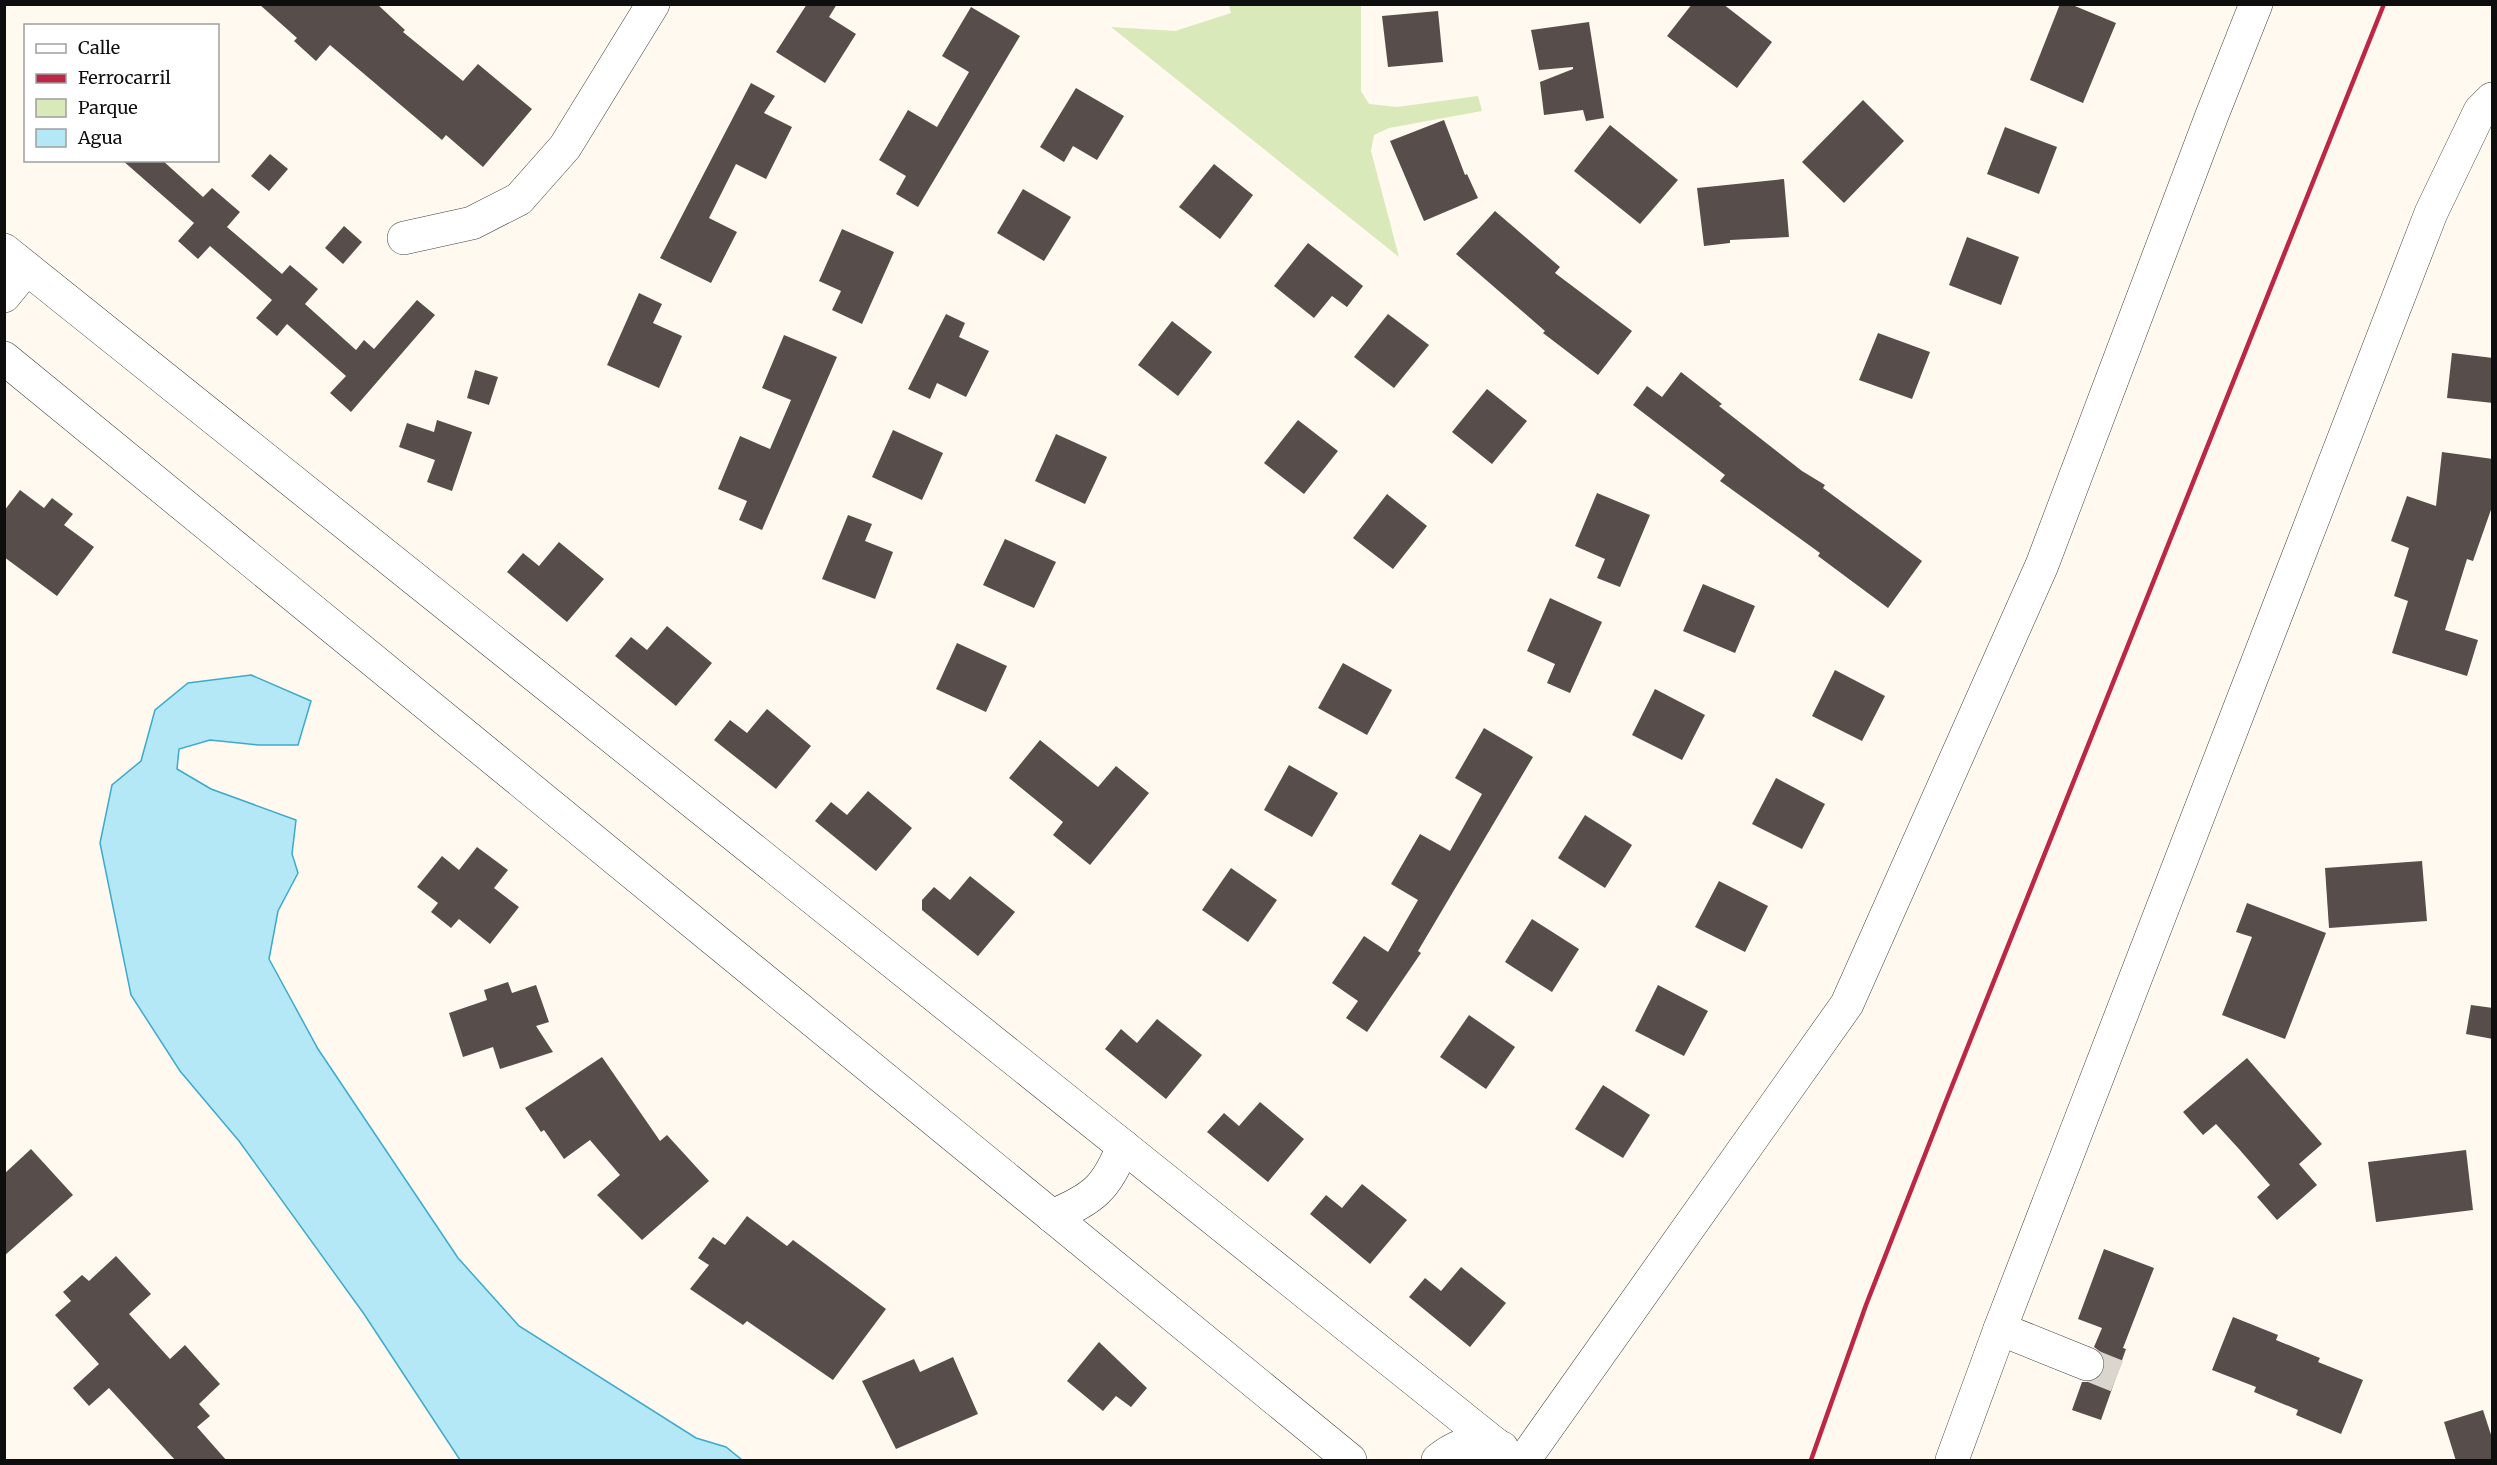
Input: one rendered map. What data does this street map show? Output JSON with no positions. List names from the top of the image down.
{
  "legend": [
    "Calle",
    "Ferrocarril",
    "Parque",
    "Agua"
  ]
}
